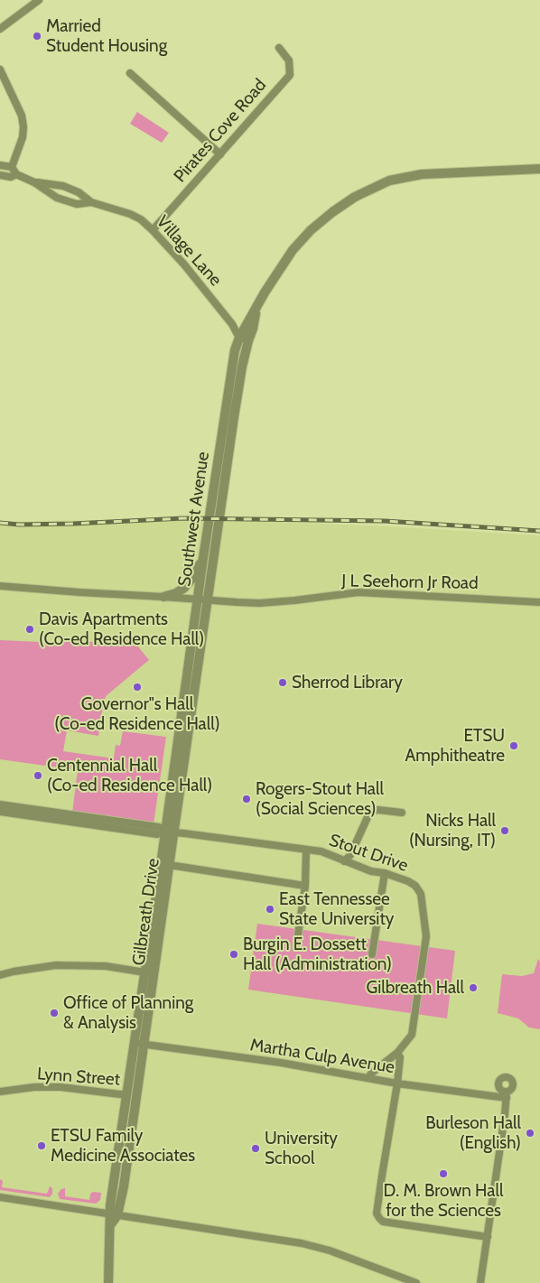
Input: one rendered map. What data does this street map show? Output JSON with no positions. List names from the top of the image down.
{
  "streets": {
    "street": [
      "Pirates Cove Road",
      "Village Lane",
      "Southwest Avenue",
      "J L Seehorn Jr Road",
      "Stout Drive",
      "Gilbreath Drive",
      "Martha Culp Avenue",
      "Lynn Street"
    ]
  },
  "crossings": [
    ["Pirates Cove Road", "Village Lane"],
    ["Village Lane", "Southwest Avenue"],
    ["Southwest Avenue", "J L Seehorn Jr Road"],
    ["Southwest Avenue", "Gilbreath Drive"],
    ["J L Seehorn Jr Road", "Gilbreath Drive"],
    ["Stout Drive", "Gilbreath Drive"],
    ["Stout Drive", "Martha Culp Avenue"],
    ["Gilbreath Drive", "Martha Culp Avenue"],
    ["Gilbreath Drive", "Lynn Street"]
  ],
  "places": [
    "Married Student Housing",
    "Davis Apartments (Co-ed Residence Hall)",
    "Sherrod Library",
    "Governor\"s Hall (Co-ed Residence Hall)",
    "ETSU Amphitheatre",
    "Centennial Hall (Co-ed Residence Hall)",
    "Rogers-Stout Hall (Social Sciences)",
    "Nicks Hall (Nursing, IT)",
    "East Tennessee State University",
    "Burgin E. Dossett Hall (Administration)",
    "Gilbreath Hall",
    "Office of Planning & Analysis",
    "Burleson Hall (English)",
    "ETSU Family Medicine Associates",
    "University School",
    "D. M. Brown Hall for the Sciences"
  ]
}
